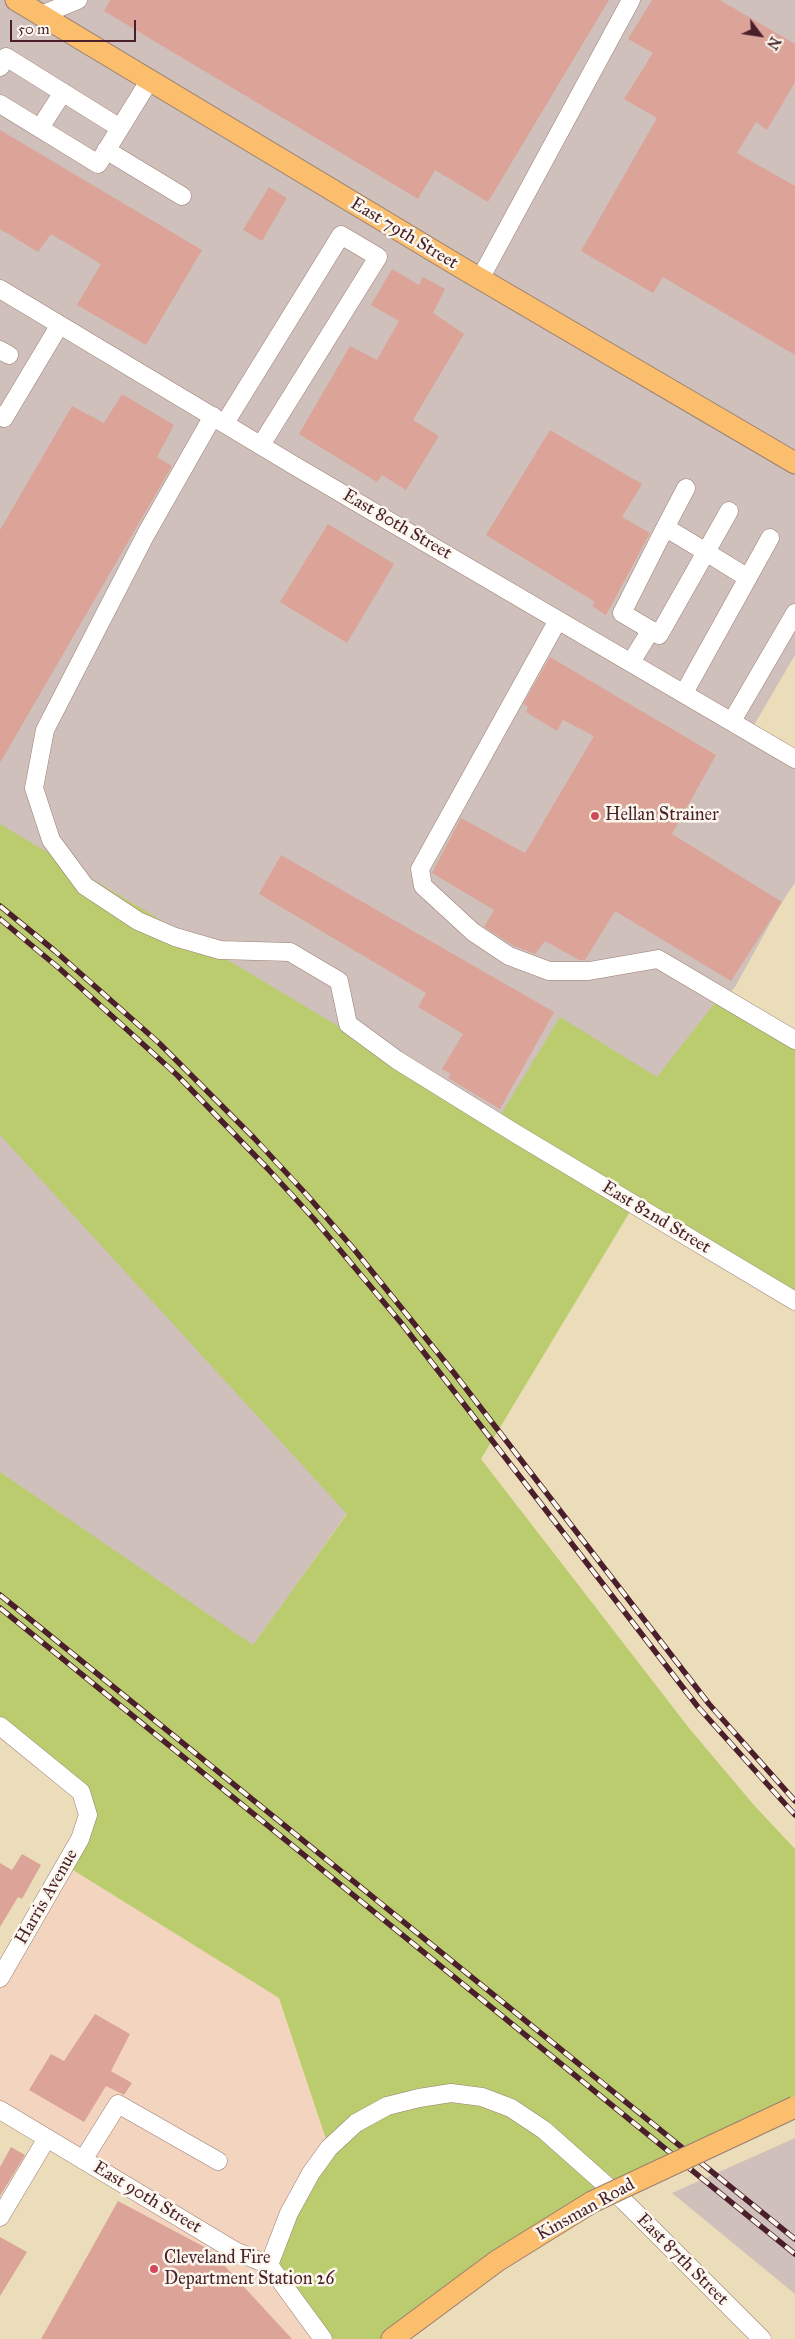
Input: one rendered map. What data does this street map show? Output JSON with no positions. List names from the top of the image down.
{
  "streets": {
    "main road": ["East 79th Street", "Kinsman Road"],
    "street": [
      "East 80th Street",
      "East 82nd Street",
      "Harris Avenue",
      "East 90th Street",
      "East 87th Street"
    ]
  },
  "crossings": [
    ["East 80th Street", "East 82nd Street"],
    ["East 90th Street", "East 87th Street"]
  ],
  "places": ["Hellan Strainer", "Cleveland Fire Department Station 26"],
  "scale_bar": "50 m",
  "north": "bottom right"
}
